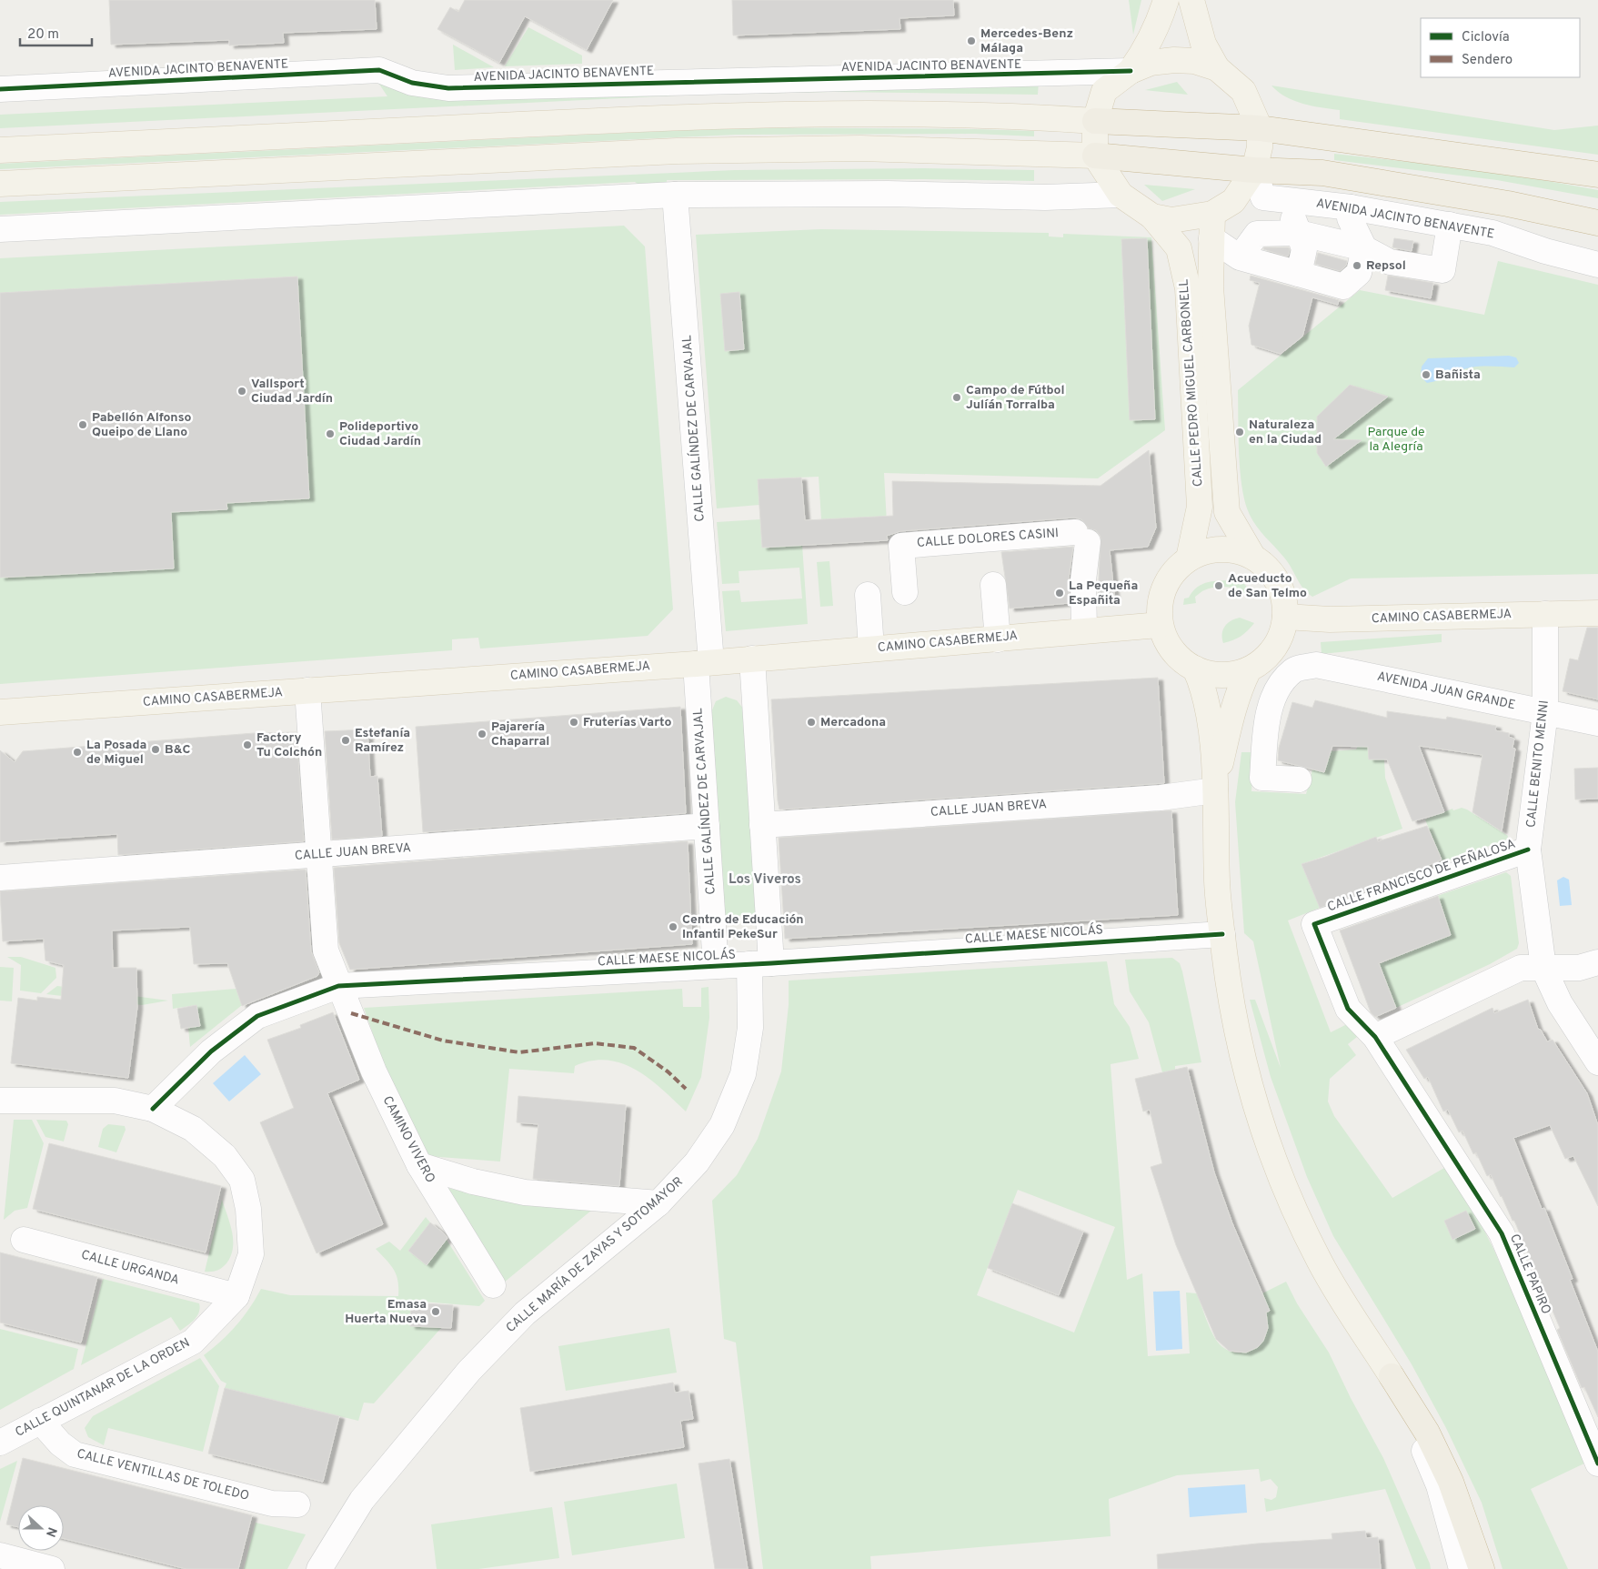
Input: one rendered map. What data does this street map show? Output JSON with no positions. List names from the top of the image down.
{
  "streets": {
    "main road": ["AVENIDA JACINTO BENAVENTE", "CALLE PEDRO MIGUEL CARBONELL", "CAMINO CASABERMEJA"],
    "street": [
      "CALLE GALÍNDEZ DE CARVAJAL",
      "CALLE DOLORES CASINI",
      "AVENIDA JUAN GRANDE",
      "CALLE BENITO MENNI",
      "CALLE JUAN BREVA",
      "CALLE FRANCISCO DE PEÑALOSA",
      "CALLE MAESE NICOLÁS",
      "CAMINO VIVERO",
      "CALLE MARÍA DE ZAYAS Y SOTOMAYOR",
      "CALLE URGANDA",
      "CALLE PAPIRO",
      "CALLE QUINTANAR DE LA ORDEN",
      "CALLE VENTILLAS DE TOLEDO"
    ]
  },
  "crossings": [
    ["AVENIDA JACINTO BENAVENTE", "CALLE PEDRO MIGUEL CARBONELL"],
    ["CALLE PEDRO MIGUEL CARBONELL", "CAMINO CASABERMEJA"],
    ["CALLE GALÍNDEZ DE CARVAJAL", "CAMINO CASABERMEJA"],
    ["CALLE GALÍNDEZ DE CARVAJAL", "CALLE JUAN BREVA"],
    ["CALLE GALÍNDEZ DE CARVAJAL", "CALLE MAESE NICOLÁS"],
    ["CALLE DOLORES CASINI", "CAMINO CASABERMEJA"],
    ["CAMINO CASABERMEJA", "CALLE BENITO MENNI"],
    ["CAMINO CASABERMEJA", "CAMINO VIVERO"],
    ["AVENIDA JUAN GRANDE", "CALLE BENITO MENNI"],
    ["CALLE BENITO MENNI", "CALLE FRANCISCO DE PEÑALOSA"],
    ["CALLE JUAN BREVA", "CAMINO VIVERO"],
    ["CALLE FRANCISCO DE PEÑALOSA", "CALLE PAPIRO"],
    ["CALLE MAESE NICOLÁS", "CAMINO VIVERO"],
    ["CALLE MAESE NICOLÁS", "CALLE MARÍA DE ZAYAS Y SOTOMAYOR"],
    ["CALLE MAESE NICOLÁS", "CALLE QUINTANAR DE LA ORDEN"],
    ["CALLE URGANDA", "CALLE QUINTANAR DE LA ORDEN"],
    ["CALLE QUINTANAR DE LA ORDEN", "CALLE VENTILLAS DE TOLEDO"]
  ],
  "districts": ["Los Viveros"],
  "parks": ["Parque de la Alegría"],
  "places": [
    "Mercedes-Benz Málaga",
    "Repsol",
    "Bañista",
    "Vallsport Ciudad Jardín",
    "Campo de Fútbol Julíán Torralba",
    "Pabellón Alfonso Queipo de Llano",
    "Naturaleza en la Ciudad",
    "Polideportivo Ciudad Jardín",
    "Acueducto de San Telmo",
    "La Pequeña Españita",
    "Fruterías Varto",
    "Mercadona",
    "Pajarería Chaparral",
    "Estefanía Ramírez",
    "Factory Tu Colchón",
    "B&C",
    "La Posada de Miguel",
    "Centro de Educación Infantil PekeSur",
    "Emasa Huerta Nueva"
  ],
  "legend": ["Ciclovía", "Sendero"],
  "scale_bar": "20 m",
  "north": "right"
}
